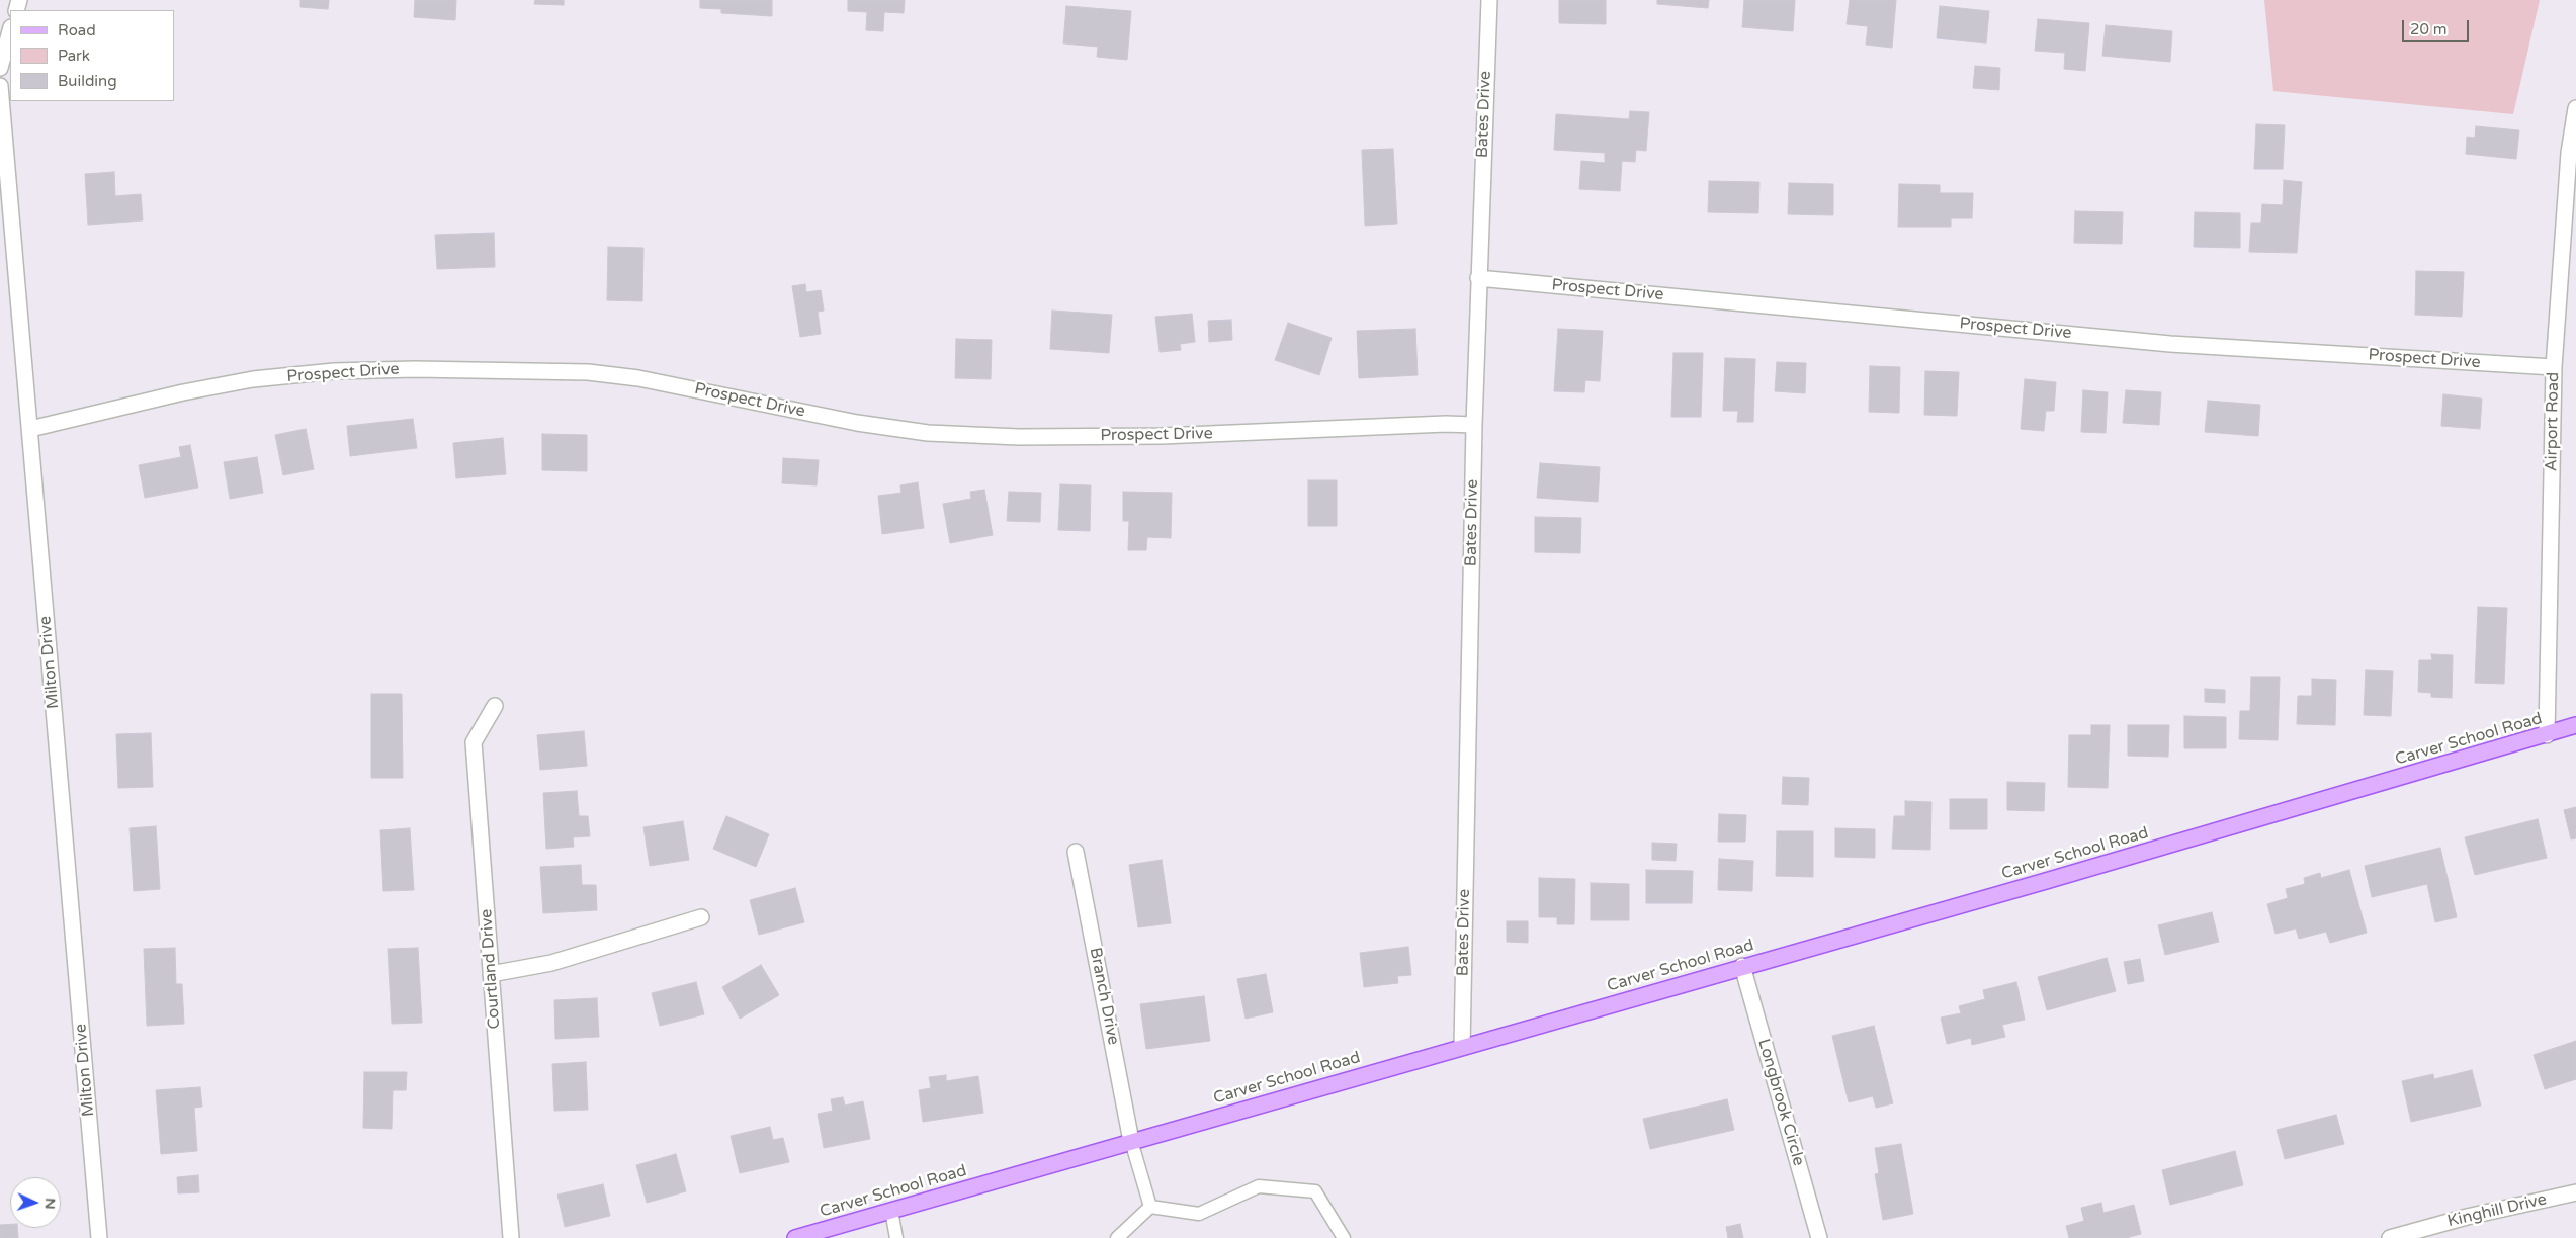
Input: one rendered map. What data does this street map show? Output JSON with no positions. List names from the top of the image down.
{
  "streets": {
    "main road": ["Carver School Road"],
    "street": [
      "Bates Drive",
      "Prospect Drive",
      "Airport Road",
      "Milton Drive",
      "Courtland Drive",
      "Branch Drive",
      "Longbrook Circle",
      "Kinghill Drive"
    ]
  },
  "crossings": [
    ["Bates Drive", "Prospect Drive"],
    ["Bates Drive", "Carver School Road"],
    ["Prospect Drive", "Airport Road"],
    ["Prospect Drive", "Milton Drive"],
    ["Airport Road", "Carver School Road"],
    ["Carver School Road", "Branch Drive"],
    ["Carver School Road", "Longbrook Circle"]
  ],
  "legend": ["Road", "Park", "Building"],
  "scale_bar": "20 m",
  "north": "right"
}
